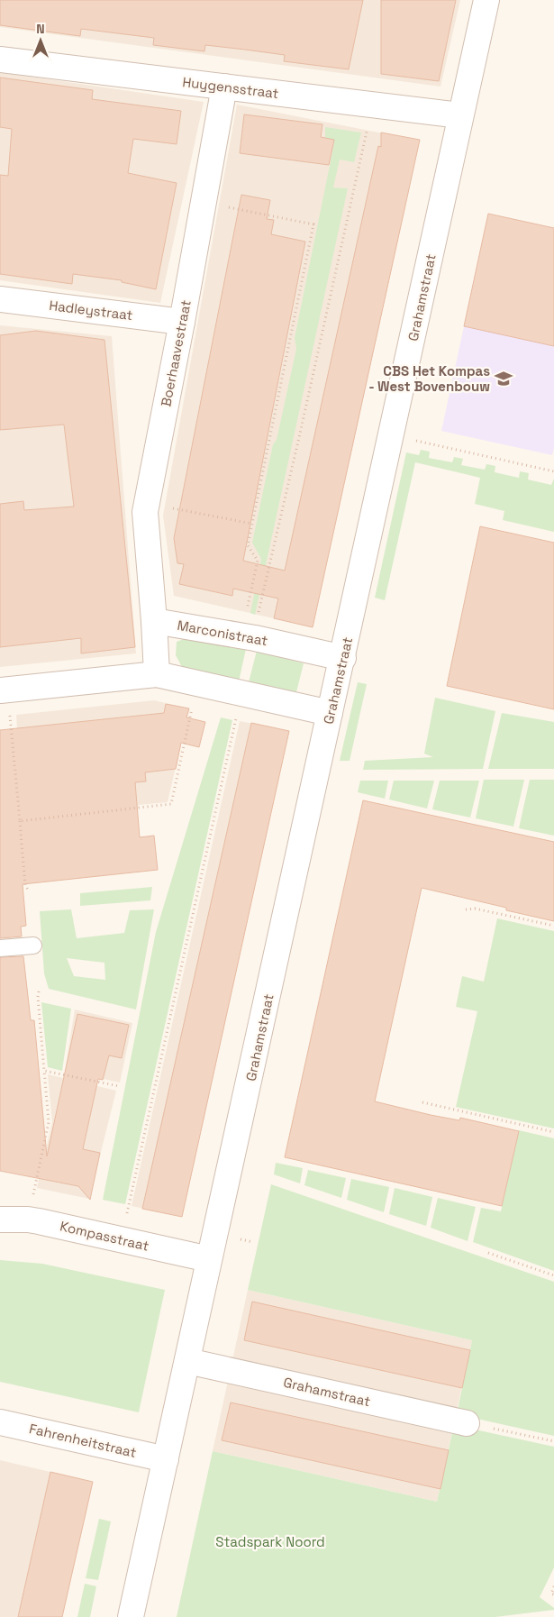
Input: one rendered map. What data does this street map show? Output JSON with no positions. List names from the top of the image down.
{
  "streets": {
    "street": [
      "Huygensstraat",
      "Grahamstraat",
      "Hadleystraat",
      "Boerhaavestraat",
      "Marconistraat",
      "Kompasstraat",
      "Fahrenheitstraat"
    ]
  },
  "crossings": [
    ["Huygensstraat", "Grahamstraat"],
    ["Huygensstraat", "Boerhaavestraat"],
    ["Grahamstraat", "Marconistraat"],
    ["Grahamstraat", "Kompasstraat"],
    ["Grahamstraat", "Fahrenheitstraat"],
    ["Hadleystraat", "Boerhaavestraat"],
    ["Boerhaavestraat", "Marconistraat"]
  ],
  "parks": ["Stadspark Noord"],
  "places": {
    "school or university": ["CBS Het Kompas - West Bovenbouw"]
  },
  "north": "top"
}
